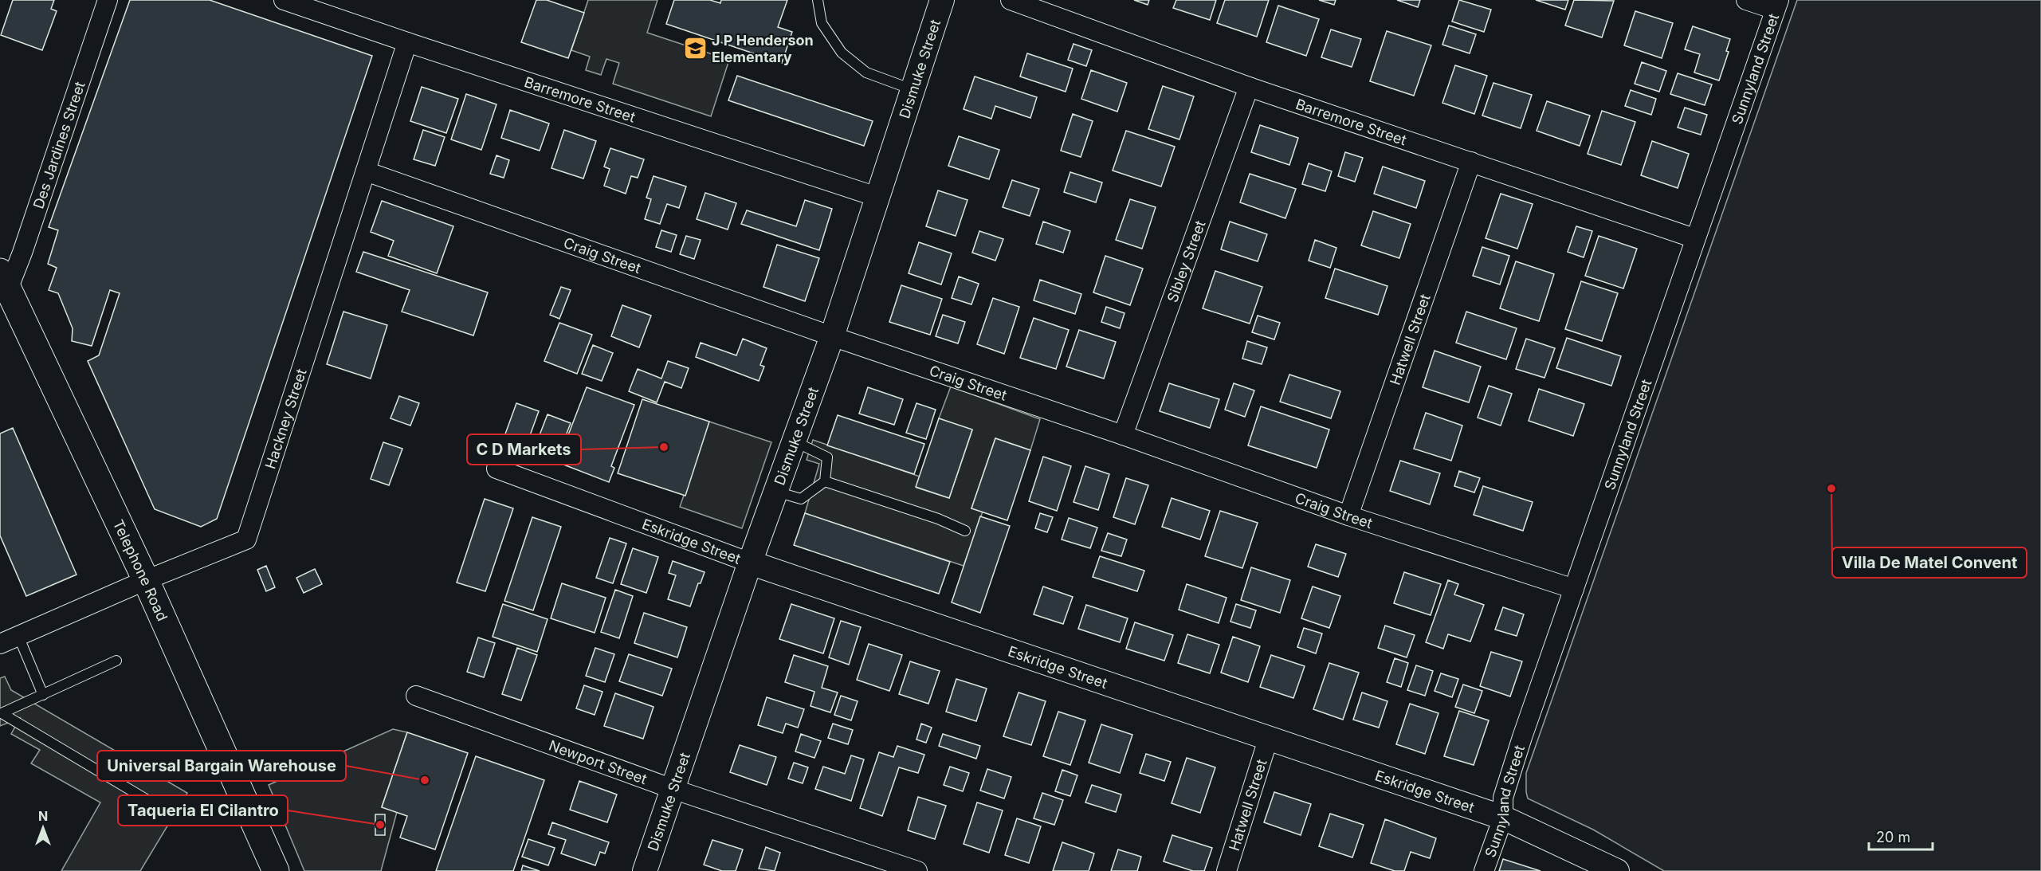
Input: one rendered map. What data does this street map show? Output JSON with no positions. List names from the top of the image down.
{
  "streets": {
    "main road": ["Telephone Road"],
    "street": [
      "Sunnyland Street",
      "Dismuke Street",
      "Barremore Street",
      "Des Jardines Street",
      "Craig Street",
      "Sibley Street",
      "Hatwell Street",
      "Hackney Street",
      "Eskridge Street",
      "Newport Street"
    ]
  },
  "crossings": [
    ["Sunnyland Street", "Barremore Street"],
    ["Sunnyland Street", "Craig Street"],
    ["Sunnyland Street", "Eskridge Street"],
    ["Dismuke Street", "Barremore Street"],
    ["Dismuke Street", "Craig Street"],
    ["Dismuke Street", "Eskridge Street"],
    ["Dismuke Street", "Newport Street"],
    ["Barremore Street", "Sibley Street"],
    ["Barremore Street", "Hatwell Street"],
    ["Barremore Street", "Hackney Street"],
    ["Des Jardines Street", "Telephone Road"],
    ["Craig Street", "Sibley Street"],
    ["Craig Street", "Hatwell Street"],
    ["Craig Street", "Hackney Street"],
    ["Hatwell Street", "Eskridge Street"],
    ["Hackney Street", "Telephone Road"]
  ],
  "places": {
    "school or university": ["J P Henderson Elementary"],
    "other": [
      "C D Markets",
      "Villa De Matel Convent",
      "Universal Bargain Warehouse",
      "Taqueria El Cilantro"
    ]
  },
  "scale_bar": "20 m",
  "north": "top"
}
